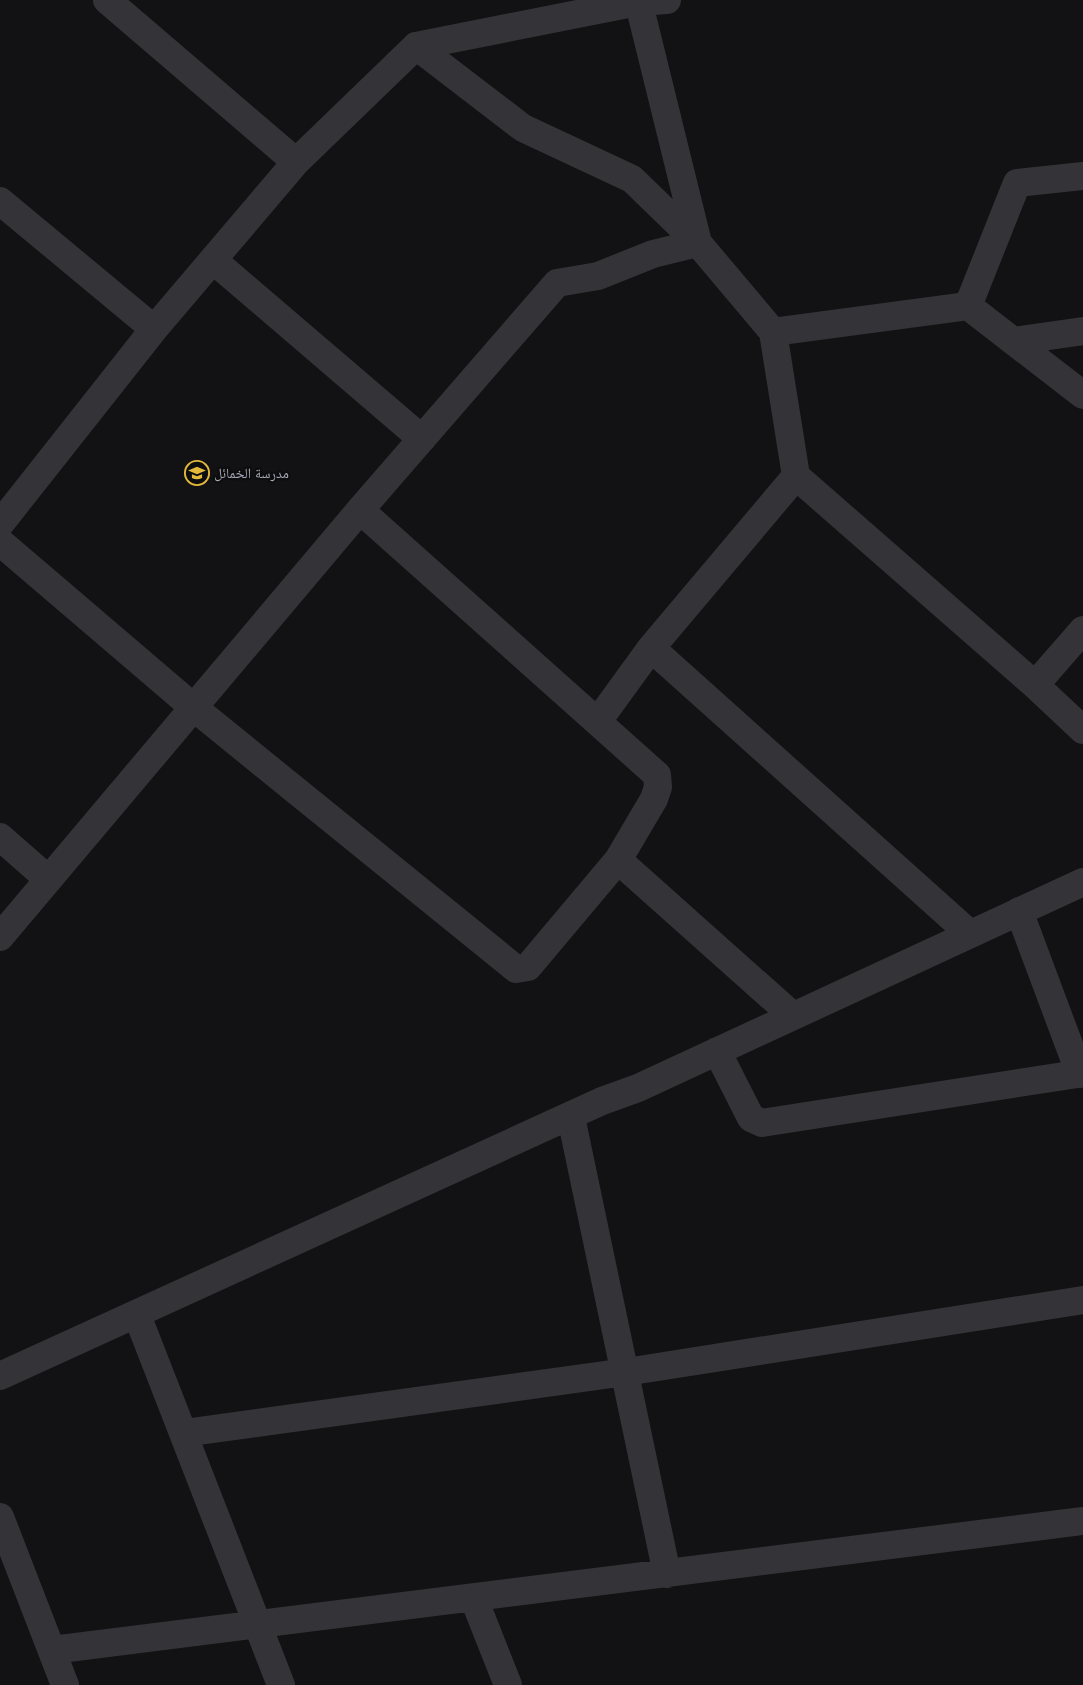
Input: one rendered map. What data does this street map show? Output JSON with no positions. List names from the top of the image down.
{
  "places": {
    "school or university": ["مدرسة الخمائل"]
  }
}
